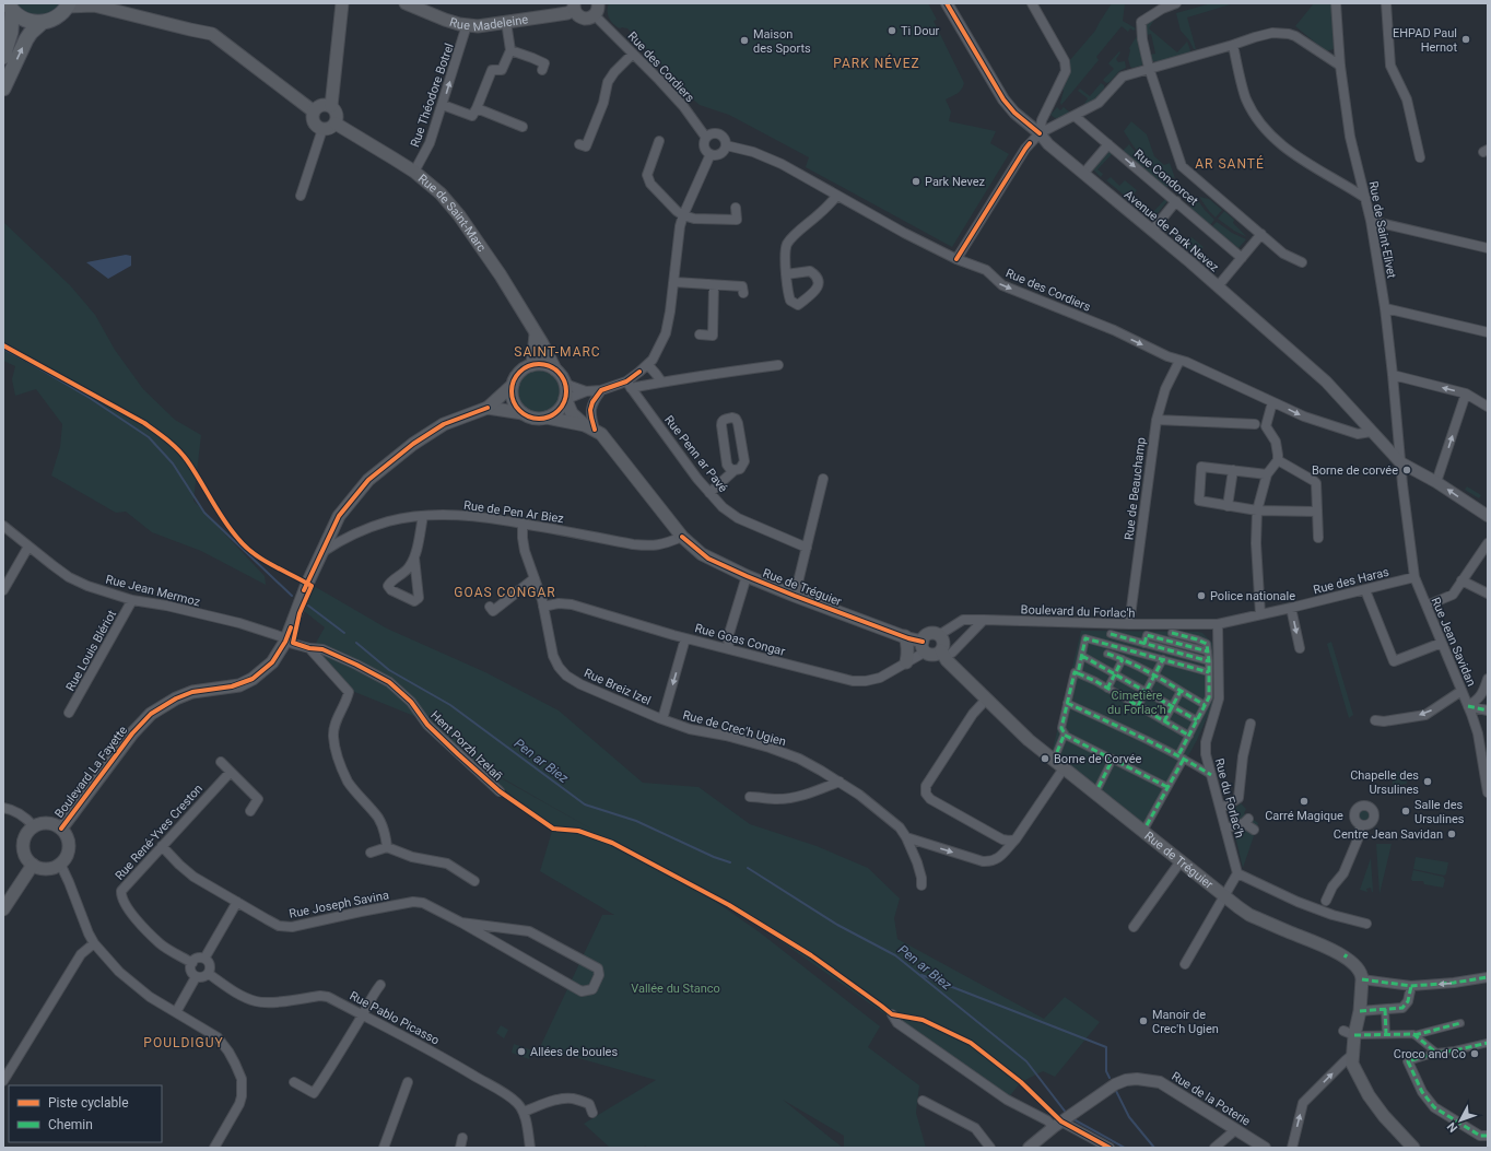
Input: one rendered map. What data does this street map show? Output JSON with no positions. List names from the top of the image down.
{
  "streets": {
    "main road": [
      "Rue Madeleine",
      "Rue de Saint-Marc",
      "Rue de Tréguier",
      "Boulevard La Fayette"
    ],
    "street": [
      "Rue des Cordiers",
      "Rue Théodore Botrel",
      "Rue Condorcet",
      "Rue de Saint-Elivet",
      "Avenue de Park Nevez",
      "Rue Penn ar Pavé",
      "Rue de Beauchamp",
      "Rue de Pen Ar Biez",
      "Rue des Haras",
      "Rue Jean Mermoz",
      "Boulevard du Forlac'h",
      "Rue Goas Congar",
      "Rue Jean Savidan",
      "Rue Louis Blériot",
      "Rue Breiz Izel",
      "Rue de Crec'h Ugien",
      "Hent Porzh Izelañ",
      "Rue du Forlac'h",
      "Rue René-Yves Creston",
      "Rue Joseph Savina",
      "Rue Pablo Picasso",
      "Rue de la Poterie"
    ]
  },
  "crossings": [
    ["Rue Madeleine", "Rue Théodore Botrel"],
    ["Rue des Cordiers", "Avenue de Park Nevez"],
    ["Rue des Cordiers", "Rue de Beauchamp"],
    ["Rue Théodore Botrel", "Rue de Saint-Marc"],
    ["Rue de Saint-Marc", "Boulevard La Fayette"],
    ["Rue de Saint-Elivet", "Avenue de Park Nevez"],
    ["Rue de Saint-Elivet", "Rue Jean Savidan"],
    ["Avenue de Park Nevez", "Rue Jean Savidan"],
    ["Rue de Beauchamp", "Boulevard du Forlac'h"],
    ["Rue de Pen Ar Biez", "Rue de Tréguier"],
    ["Rue de Pen Ar Biez", "Rue Breiz Izel"],
    ["Rue de Pen Ar Biez", "Boulevard La Fayette"],
    ["Rue des Haras", "Boulevard du Forlac'h"],
    ["Rue des Haras", "Rue Jean Savidan"],
    ["Rue des Haras", "Rue du Forlac'h"],
    ["Rue de Tréguier", "Boulevard du Forlac'h"],
    ["Rue de Tréguier", "Rue Goas Congar"],
    ["Rue Jean Mermoz", "Rue Louis Blériot"],
    ["Rue Jean Mermoz", "Hent Porzh Izelañ"],
    ["Rue Jean Mermoz", "Boulevard La Fayette"],
    ["Boulevard du Forlac'h", "Rue Goas Congar"],
    ["Boulevard du Forlac'h", "Rue du Forlac'h"],
    ["Rue Goas Congar", "Rue Breiz Izel"],
    ["Rue Breiz Izel", "Rue de Crec'h Ugien"],
    ["Hent Porzh Izelañ", "Boulevard La Fayette"],
    ["Rue René-Yves Creston", "Rue Joseph Savina"],
    ["Rue René-Yves Creston", "Rue Pablo Picasso"]
  ],
  "one_way": ["Rue des Cordiers", "Rue Théodore Botrel"],
  "districts": [
    "PARK NÉVEZ",
    "AR SANTÉ",
    "SAINT-MARC",
    "GOAS CONGAR",
    "POULDIGUY"
  ],
  "water": ["Pen ar Biez"],
  "parks": ["Cimetière du Forlac’h", "Vallée du Stanco"],
  "places": [
    "Ti Dour",
    "EHPAD Paul Hernot",
    "Maison des Sports",
    "Park Nevez",
    "Borne de corvée",
    "Police nationale",
    "Borne de Corvée",
    "Chapelle des Ursulines",
    "Carré Magique",
    "Salle des Ursulines",
    "Centre Jean Savidan",
    "Manoir de Crec'h Ugien",
    "Allées de boules",
    "Croco and Co"
  ],
  "legend": ["Piste cyclable", "Chemin"],
  "north": "bottom left"
}
